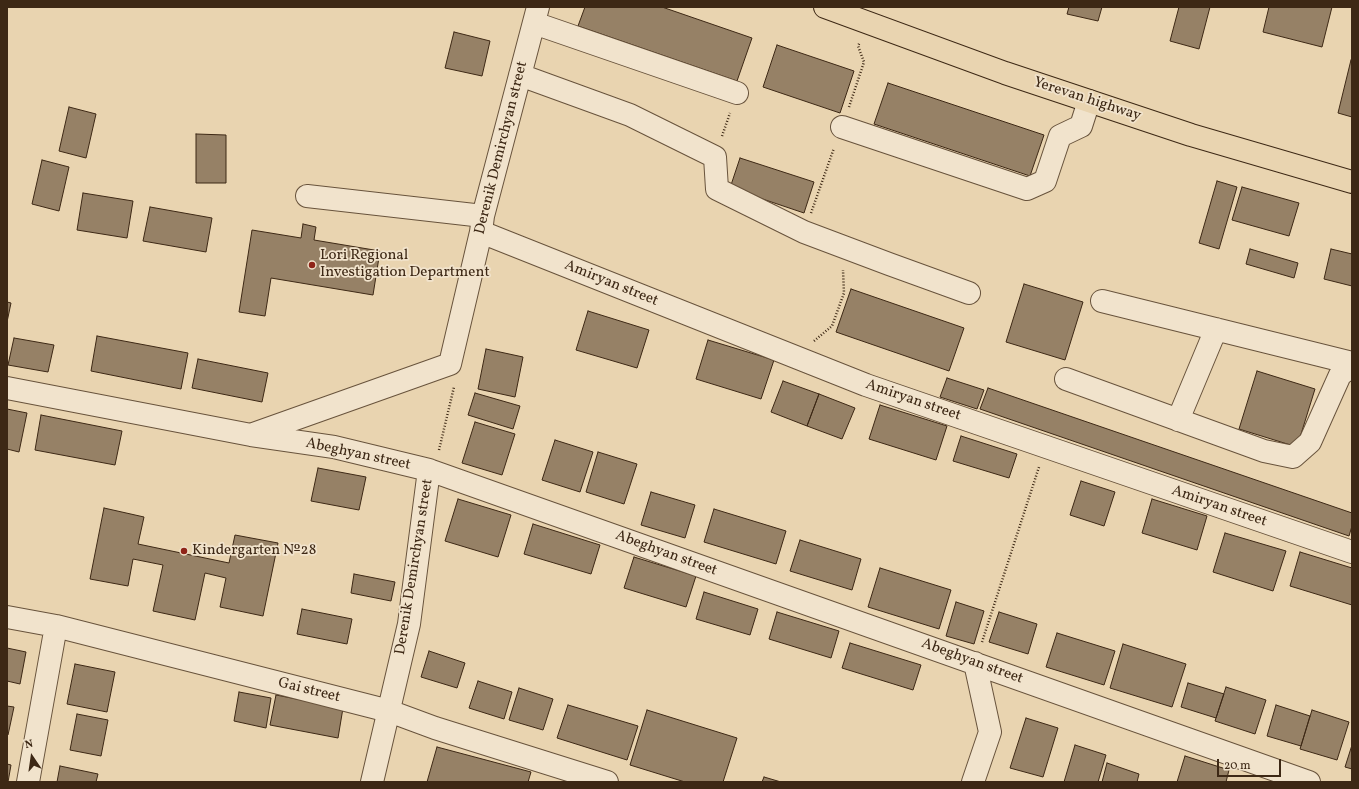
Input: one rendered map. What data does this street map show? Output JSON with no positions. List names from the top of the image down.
{
  "streets": {
    "highway": ["Yerevan highway"],
    "street": [
      "Derenik Demirchyan street",
      "Amiryan street",
      "Abeghyan street",
      "Gai street"
    ]
  },
  "crossings": [
    ["Derenik Demirchyan street", "Amiryan street"],
    ["Derenik Demirchyan street", "Abeghyan street"],
    ["Derenik Demirchyan street", "Gai street"]
  ],
  "places": ["Lori Regional Investigation Department", "Kindergarten №28"],
  "scale_bar": "20 m",
  "north": "top"
}
